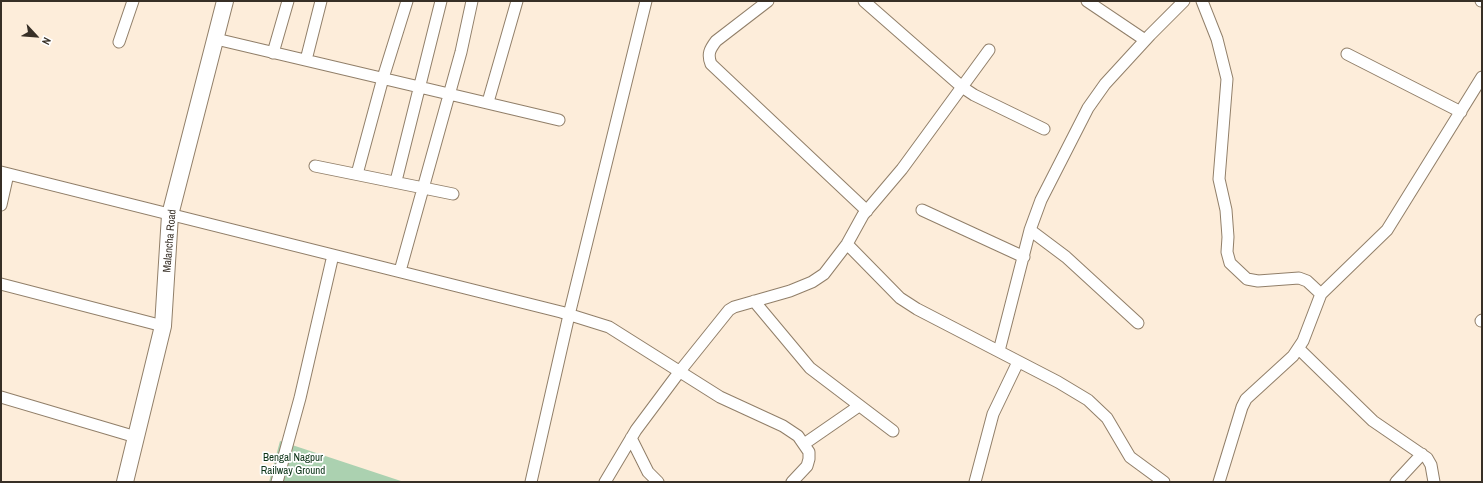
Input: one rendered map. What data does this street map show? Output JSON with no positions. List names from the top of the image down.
{
  "streets": {
    "main road": ["Malancha Road"]
  },
  "parks": ["Bengal Nagpur Railway Ground"],
  "north": "bottom right"
}
